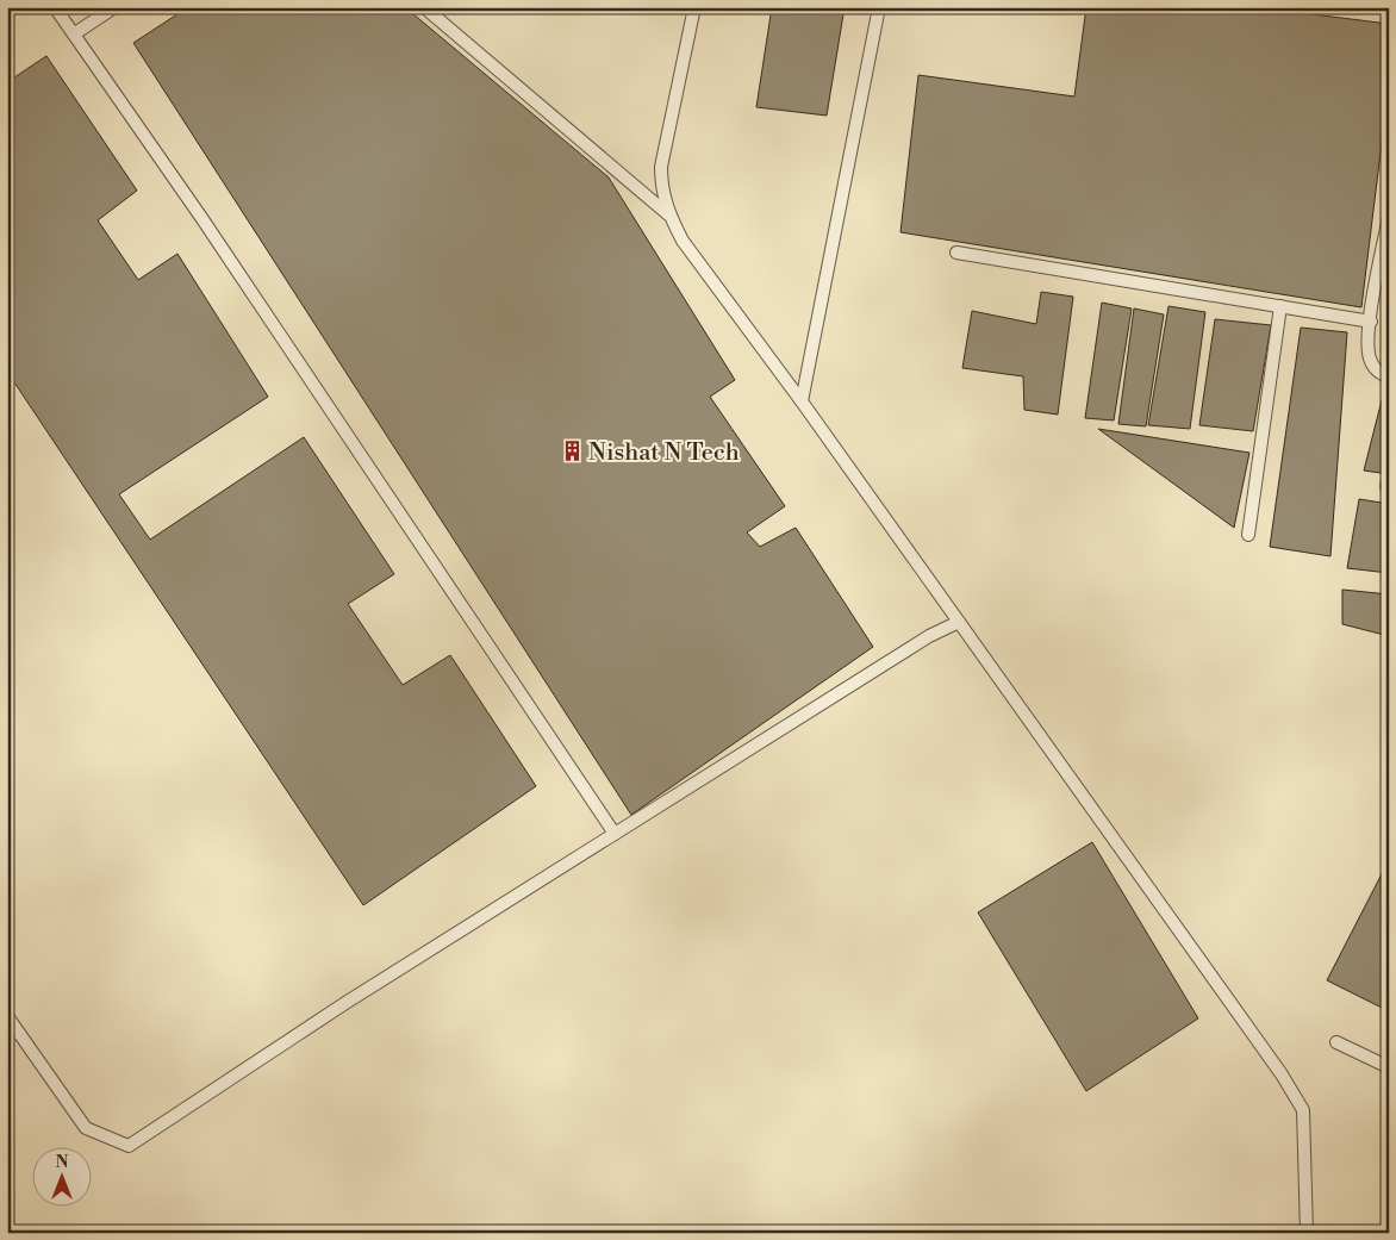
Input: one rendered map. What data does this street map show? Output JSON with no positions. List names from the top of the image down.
{
  "places": {
    "building": ["Nishat N Tech"]
  },
  "north": "top"
}
